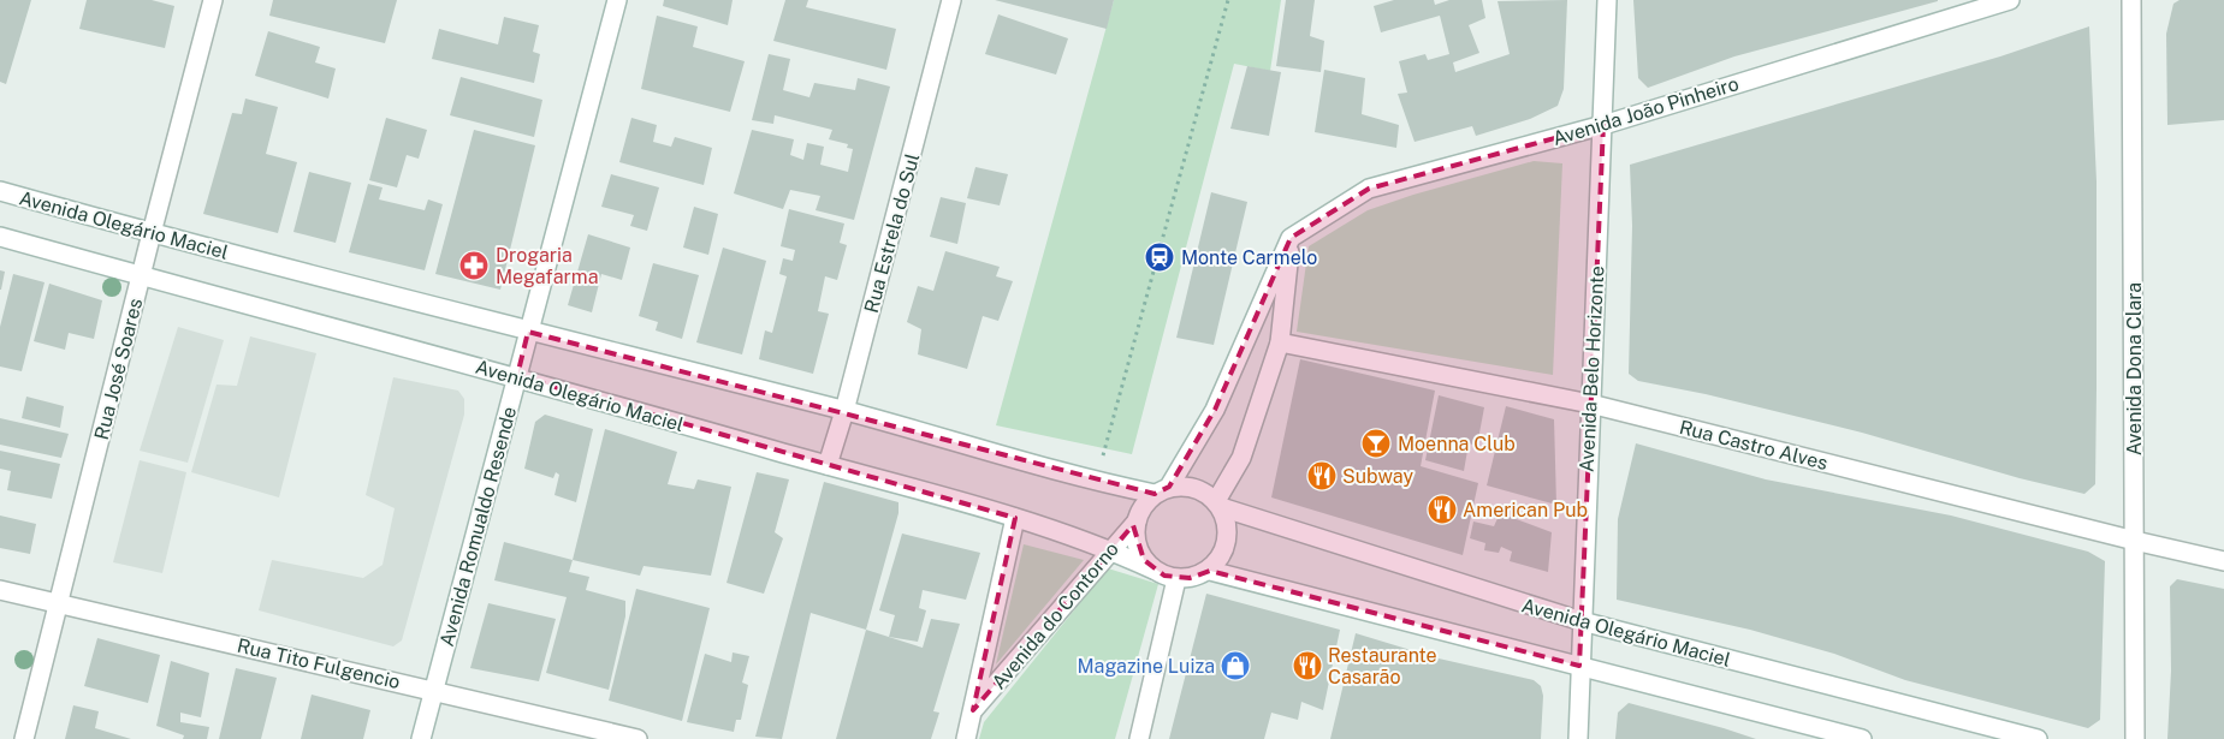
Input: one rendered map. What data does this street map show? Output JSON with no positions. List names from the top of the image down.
{
  "streets": {
    "street": [
      "Avenida João Pinheiro",
      "Avenida Olegário Maciel",
      "Rua Estrela do Sul",
      "Rua José Soares",
      "Avenida Belo Horizonte",
      "Avenida Dona Clara",
      "Rua Castro Alves",
      "Avenida Romualdo Resende",
      "Avenida do Contorno",
      "Rua Tito Fulgencio"
    ]
  },
  "crossings": [
    ["Avenida João Pinheiro", "Avenida Belo Horizonte"],
    ["Avenida Olegário Maciel", "Rua Estrela do Sul"],
    ["Avenida Olegário Maciel", "Rua José Soares"],
    ["Avenida Olegário Maciel", "Avenida Belo Horizonte"],
    ["Avenida Olegário Maciel", "Avenida Romualdo Resende"],
    ["Avenida Olegário Maciel", "Avenida do Contorno"],
    ["Rua José Soares", "Rua Tito Fulgencio"],
    ["Avenida Belo Horizonte", "Rua Castro Alves"],
    ["Avenida Dona Clara", "Rua Castro Alves"],
    ["Avenida Romualdo Resende", "Rua Tito Fulgencio"]
  ],
  "places": {
    "station": ["Monte Carmelo"],
    "pharmacy": ["Drogaria Megafarma"],
    "bar": ["Moenna Club"],
    "restaurant": ["Subway", "American Pub", "Restaurante Casarão"],
    "shop": ["Magazine Luiza"]
  }
}
